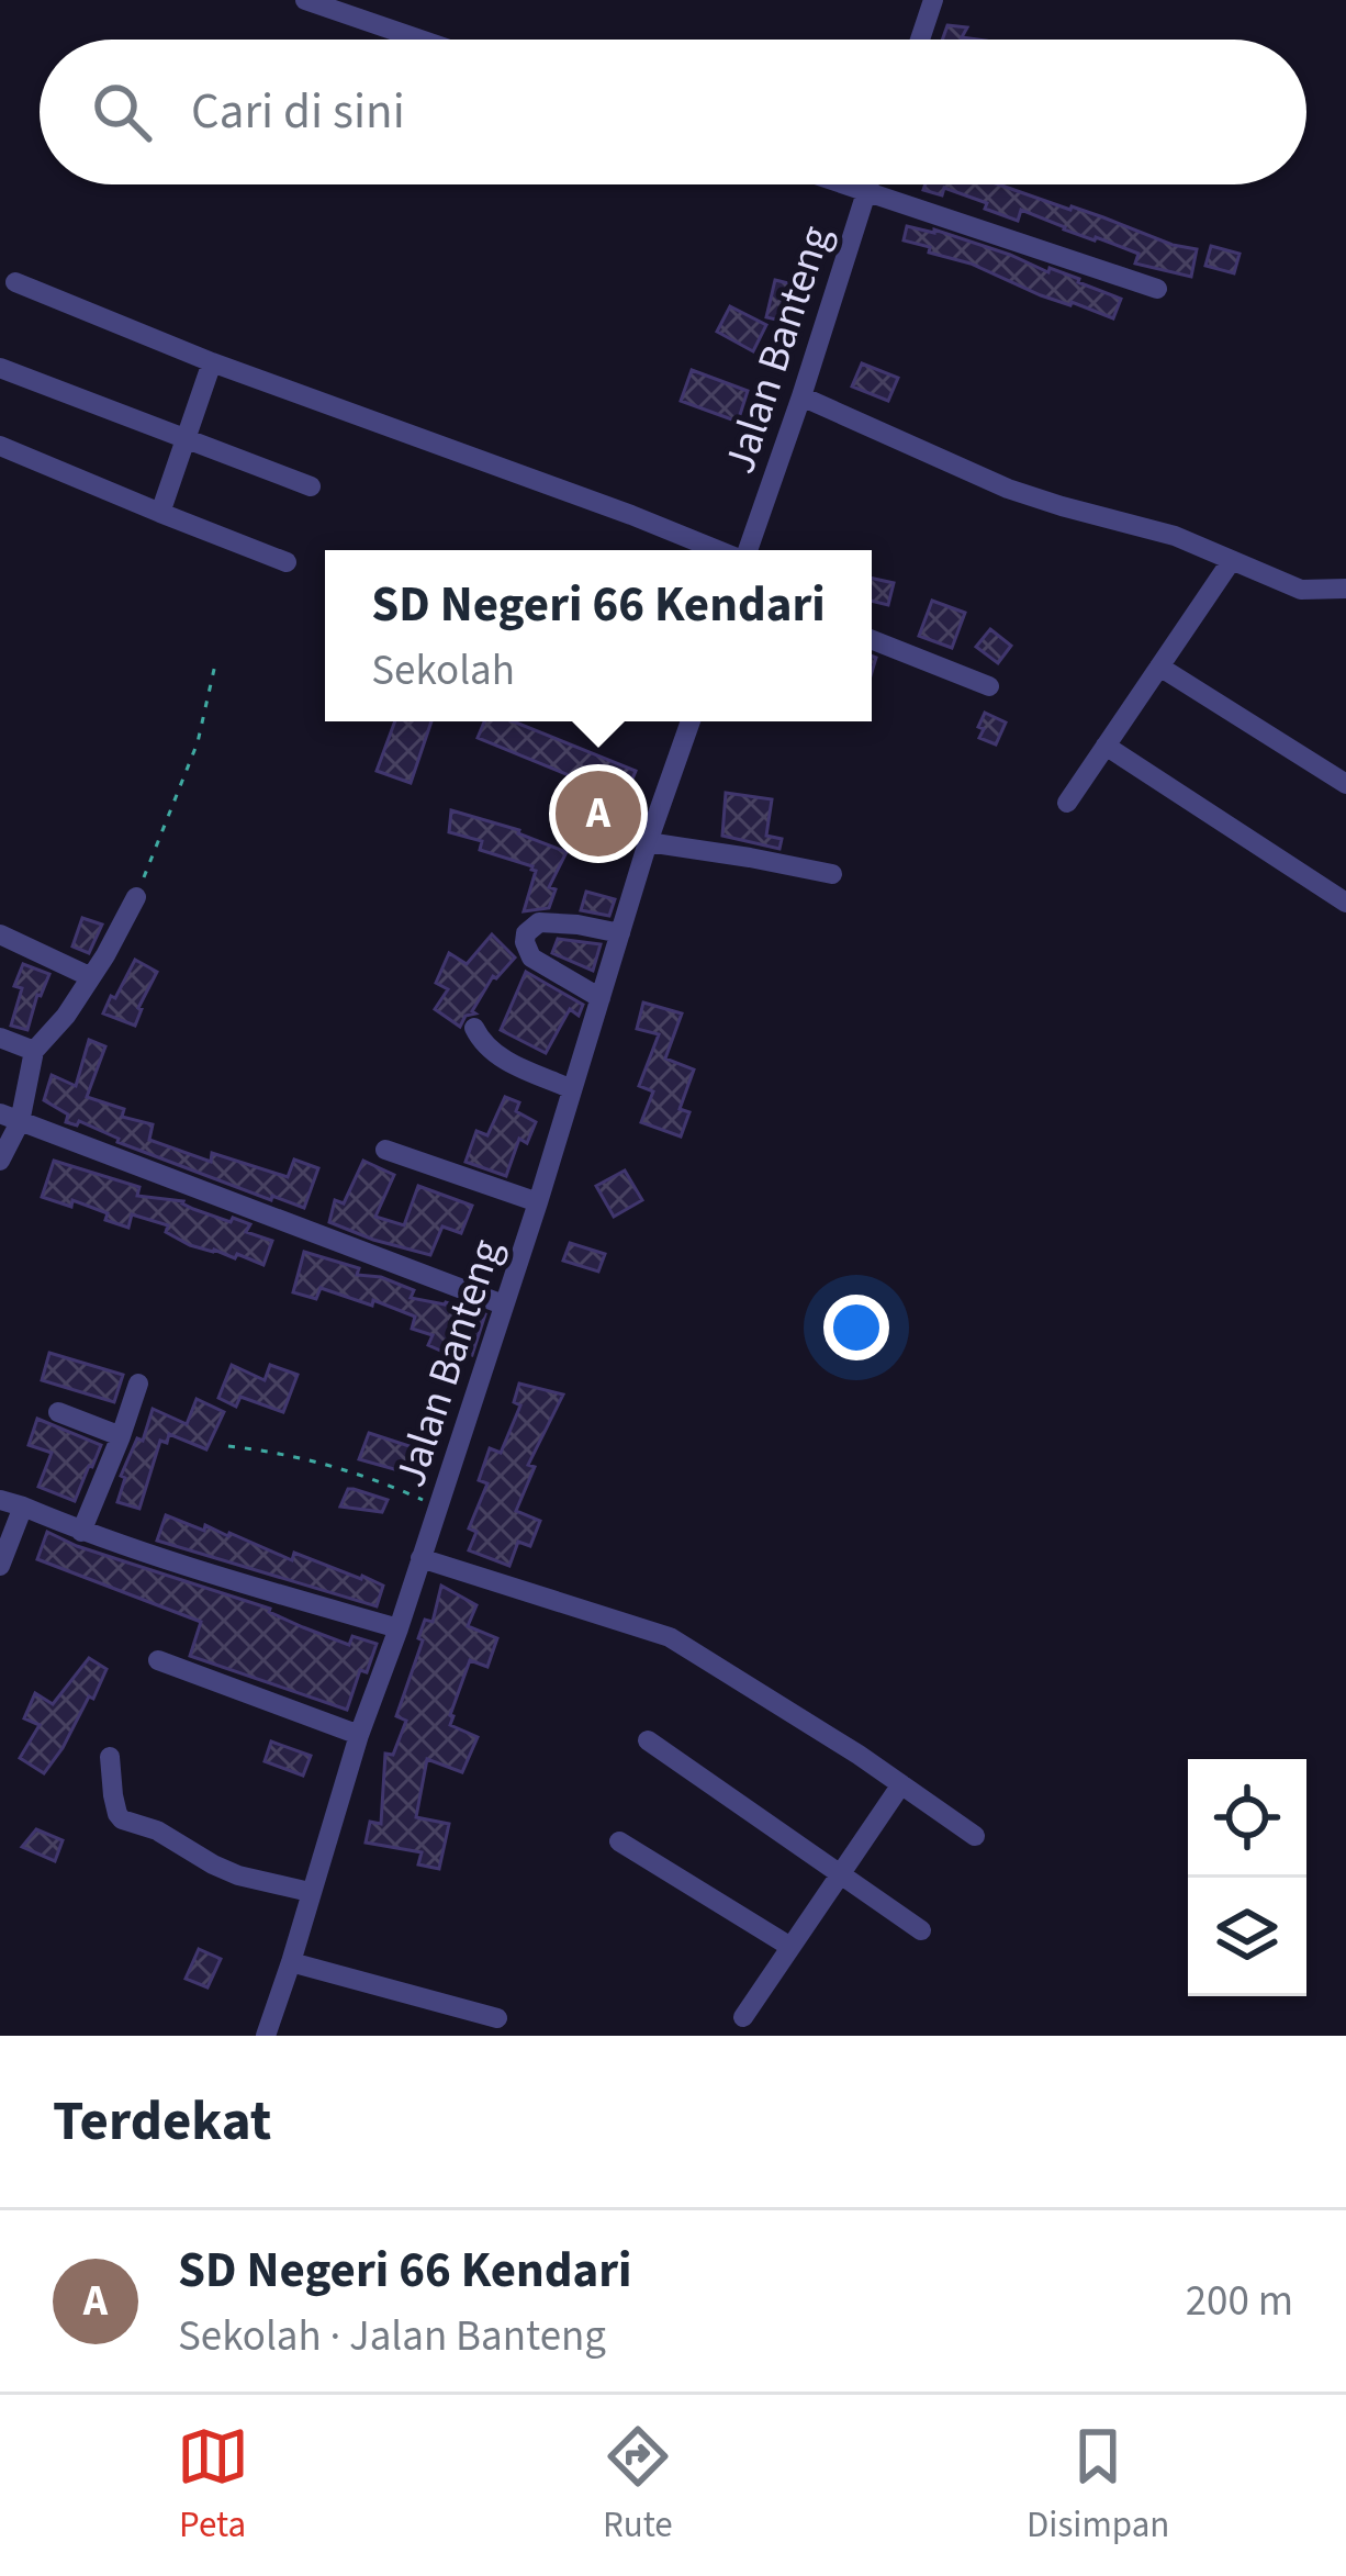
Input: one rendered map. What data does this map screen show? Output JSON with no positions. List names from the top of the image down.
{
  "streets": {
    "street": ["Jalan Banteng"]
  },
  "page": {
    "search": "Cari di sini",
    "popup": ["SD Negeri 66 Kendari", "Sekolah"],
    "pins": "A",
    "heading": "Terdekat",
    "list": [
      {
        "mark": "A",
        "name": "SD Negeri 66 Kendari",
        "note": "Sekolah · Jalan Banteng",
        "value": "200 m"
      }
    ],
    "nav": ["Peta", "Rute", "Disimpan"]
  }
}
